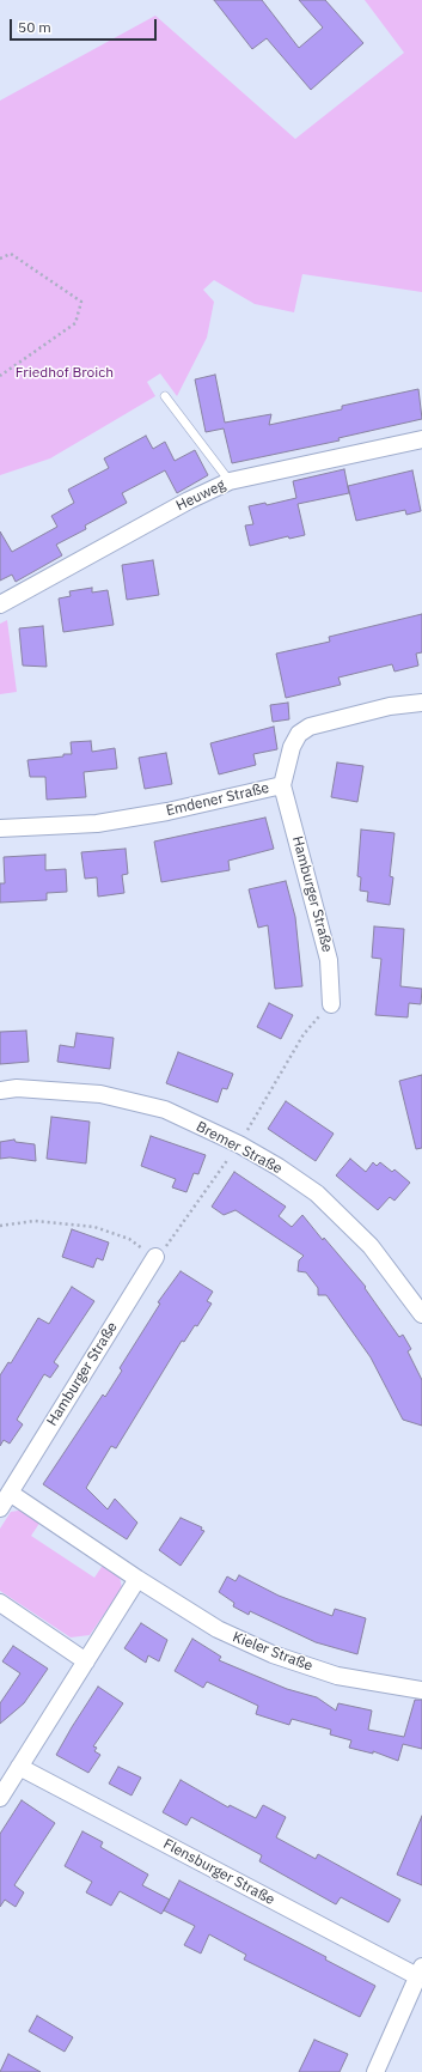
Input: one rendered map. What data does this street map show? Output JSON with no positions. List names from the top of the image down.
{
  "streets": {
    "street": [
      "Heuweg",
      "Emdener Straße",
      "Hamburger Straße",
      "Bremer Straße",
      "Kieler Straße",
      "Flensburger Straße"
    ]
  },
  "crossings": [
    ["Emdener Straße", "Hamburger Straße"],
    ["Hamburger Straße", "Kieler Straße"]
  ],
  "parks": ["Friedhof Broich"],
  "scale_bar": "50 m"
}
